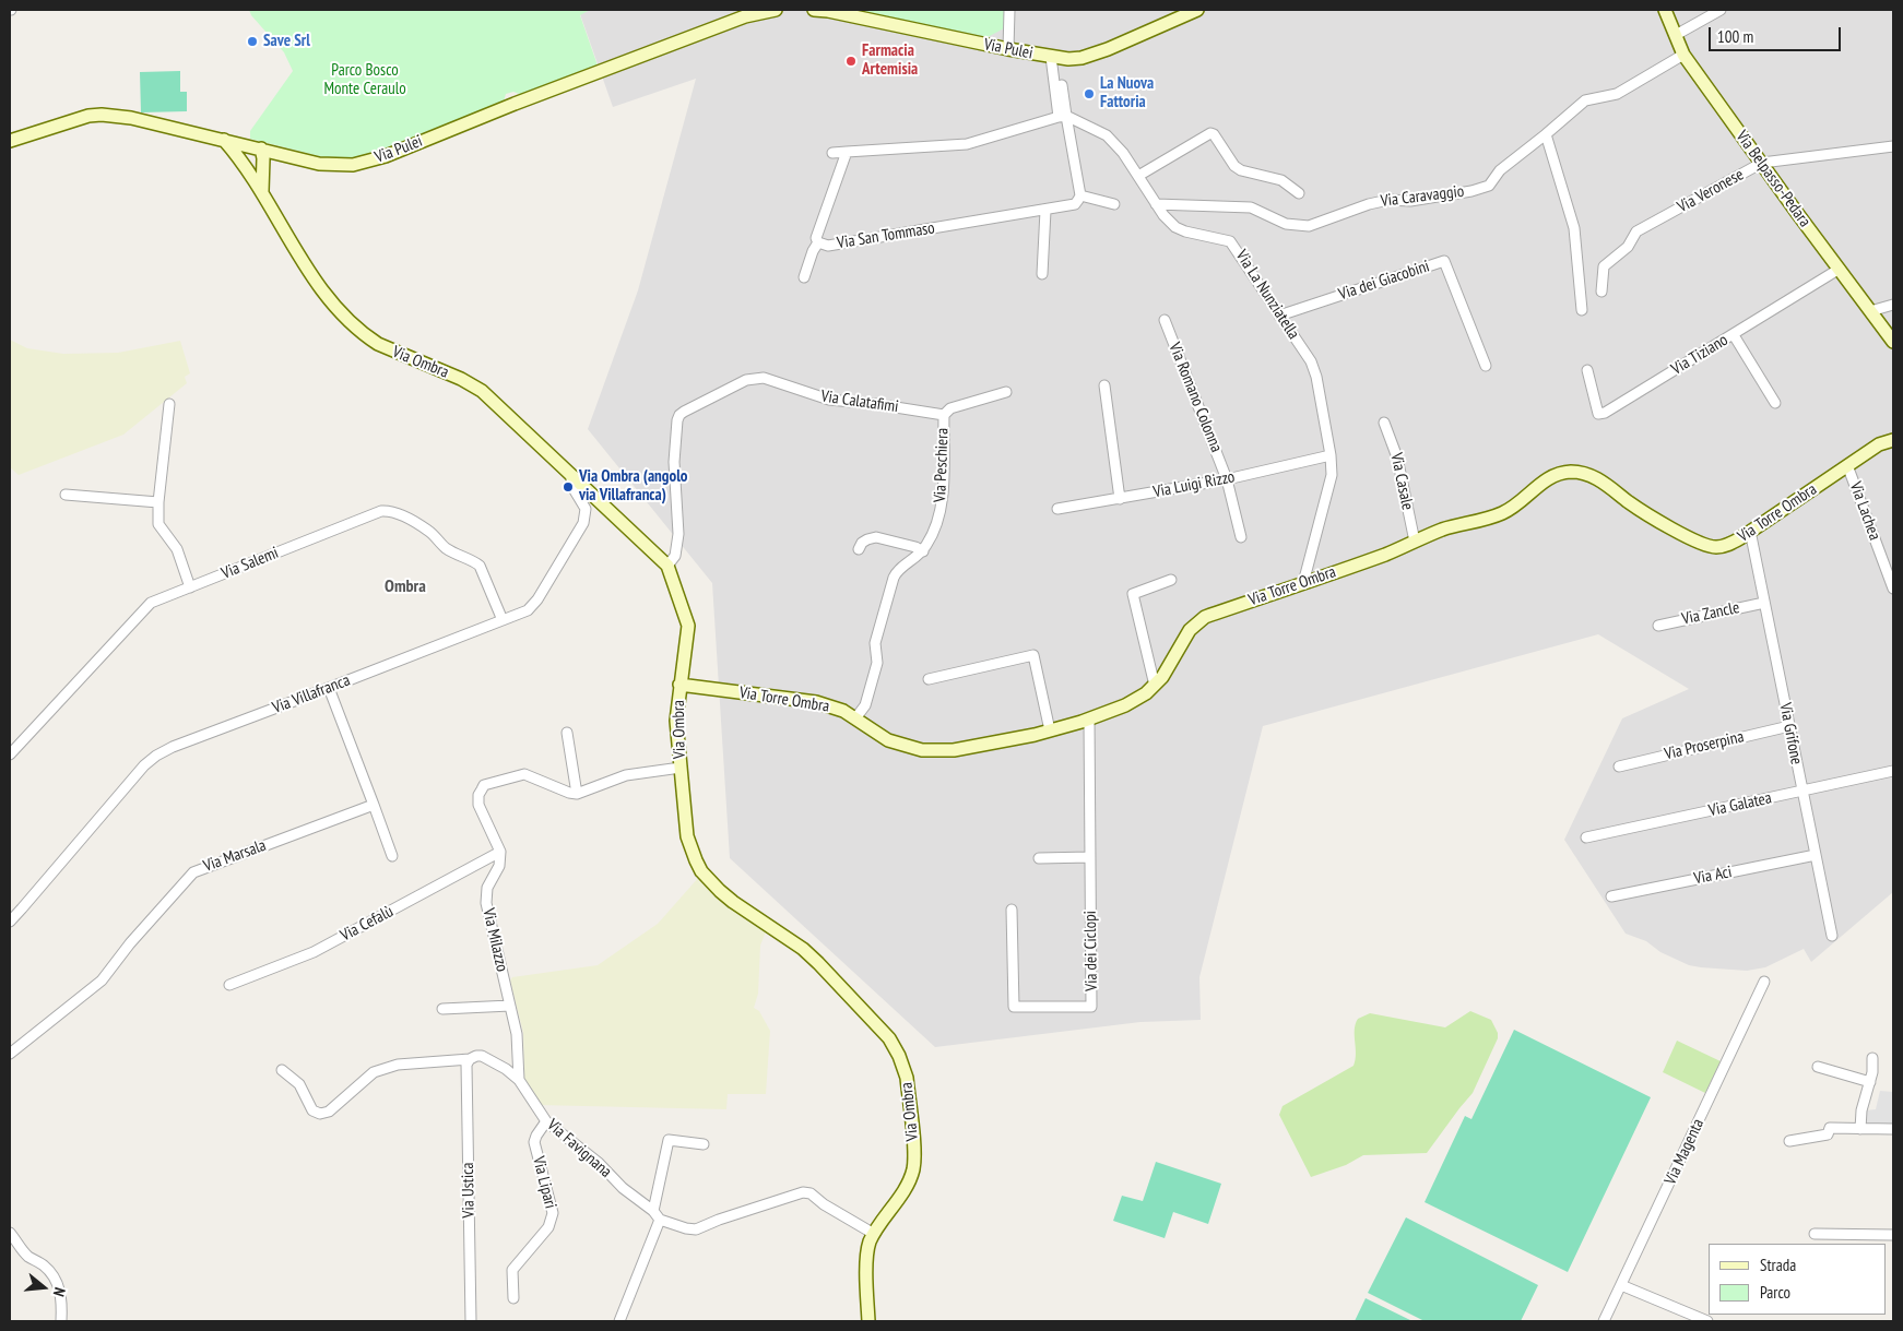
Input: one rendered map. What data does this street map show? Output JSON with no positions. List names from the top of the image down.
{
  "streets": {
    "main road": [
      "Via Pulei",
      "Via Belpasso-Pedara",
      "Via Ombra",
      "Via Torre Ombra"
    ],
    "street": [
      "Via Veronese",
      "Via Caravaggio",
      "Via San Tommaso",
      "Via dei Giacobini",
      "Via La Nunziatella",
      "Via Tiziano",
      "Via Romano Colonna",
      "Via Calatafimi",
      "Via Peschiera",
      "Via Casale",
      "Via Luigi Rizzo",
      "Via Lachea",
      "Via Salemi",
      "Via Zancle",
      "Via Villafranca",
      "Via Grifone",
      "Via Proserpina",
      "Via Galatea",
      "Via Marsala",
      "Via Aci",
      "Via Cefalù",
      "Via Milazzo",
      "Via dei Ciclopi",
      "Via Favignana",
      "Via Magenta",
      "Via Lipari",
      "Via Ustica"
    ]
  },
  "crossings": [
    ["Via Belpasso-Pedara", "Via Veronese"],
    ["Via Belpasso-Pedara", "Via Caravaggio"],
    ["Via Belpasso-Pedara", "Via Tiziano"],
    ["Via Caravaggio", "Via La Nunziatella"],
    ["Via dei Giacobini", "Via La Nunziatella"],
    ["Via La Nunziatella", "Via Luigi Rizzo"],
    ["Via La Nunziatella", "Via Torre Ombra"],
    ["Via Ombra", "Via Calatafimi"],
    ["Via Ombra", "Via Torre Ombra"],
    ["Via Ombra", "Via Villafranca"],
    ["Via Romano Colonna", "Via Luigi Rizzo"],
    ["Via Calatafimi", "Via Peschiera"],
    ["Via Peschiera", "Via Torre Ombra"],
    ["Via Casale", "Via Torre Ombra"],
    ["Via Lachea", "Via Torre Ombra"],
    ["Via Torre Ombra", "Via Grifone"],
    ["Via Torre Ombra", "Via dei Ciclopi"],
    ["Via Salemi", "Via Villafranca"],
    ["Via Zancle", "Via Grifone"],
    ["Via Grifone", "Via Proserpina"],
    ["Via Grifone", "Via Galatea"],
    ["Via Grifone", "Via Aci"],
    ["Via Cefalù", "Via Milazzo"],
    ["Via Milazzo", "Via Favignana"],
    ["Via Favignana", "Via Lipari"],
    ["Via Favignana", "Via Ustica"]
  ],
  "districts": ["Ombra"],
  "parks": ["Parco Bosco Monte Ceraulo"],
  "places": [
    "Save Srl",
    "Farmacia Artemisia",
    "La Nuova Fattoria",
    "Via Ombra (angolo via Villafranca)"
  ],
  "legend": ["Strada", "Parco"],
  "scale_bar": "100 m",
  "north": "right"
}
